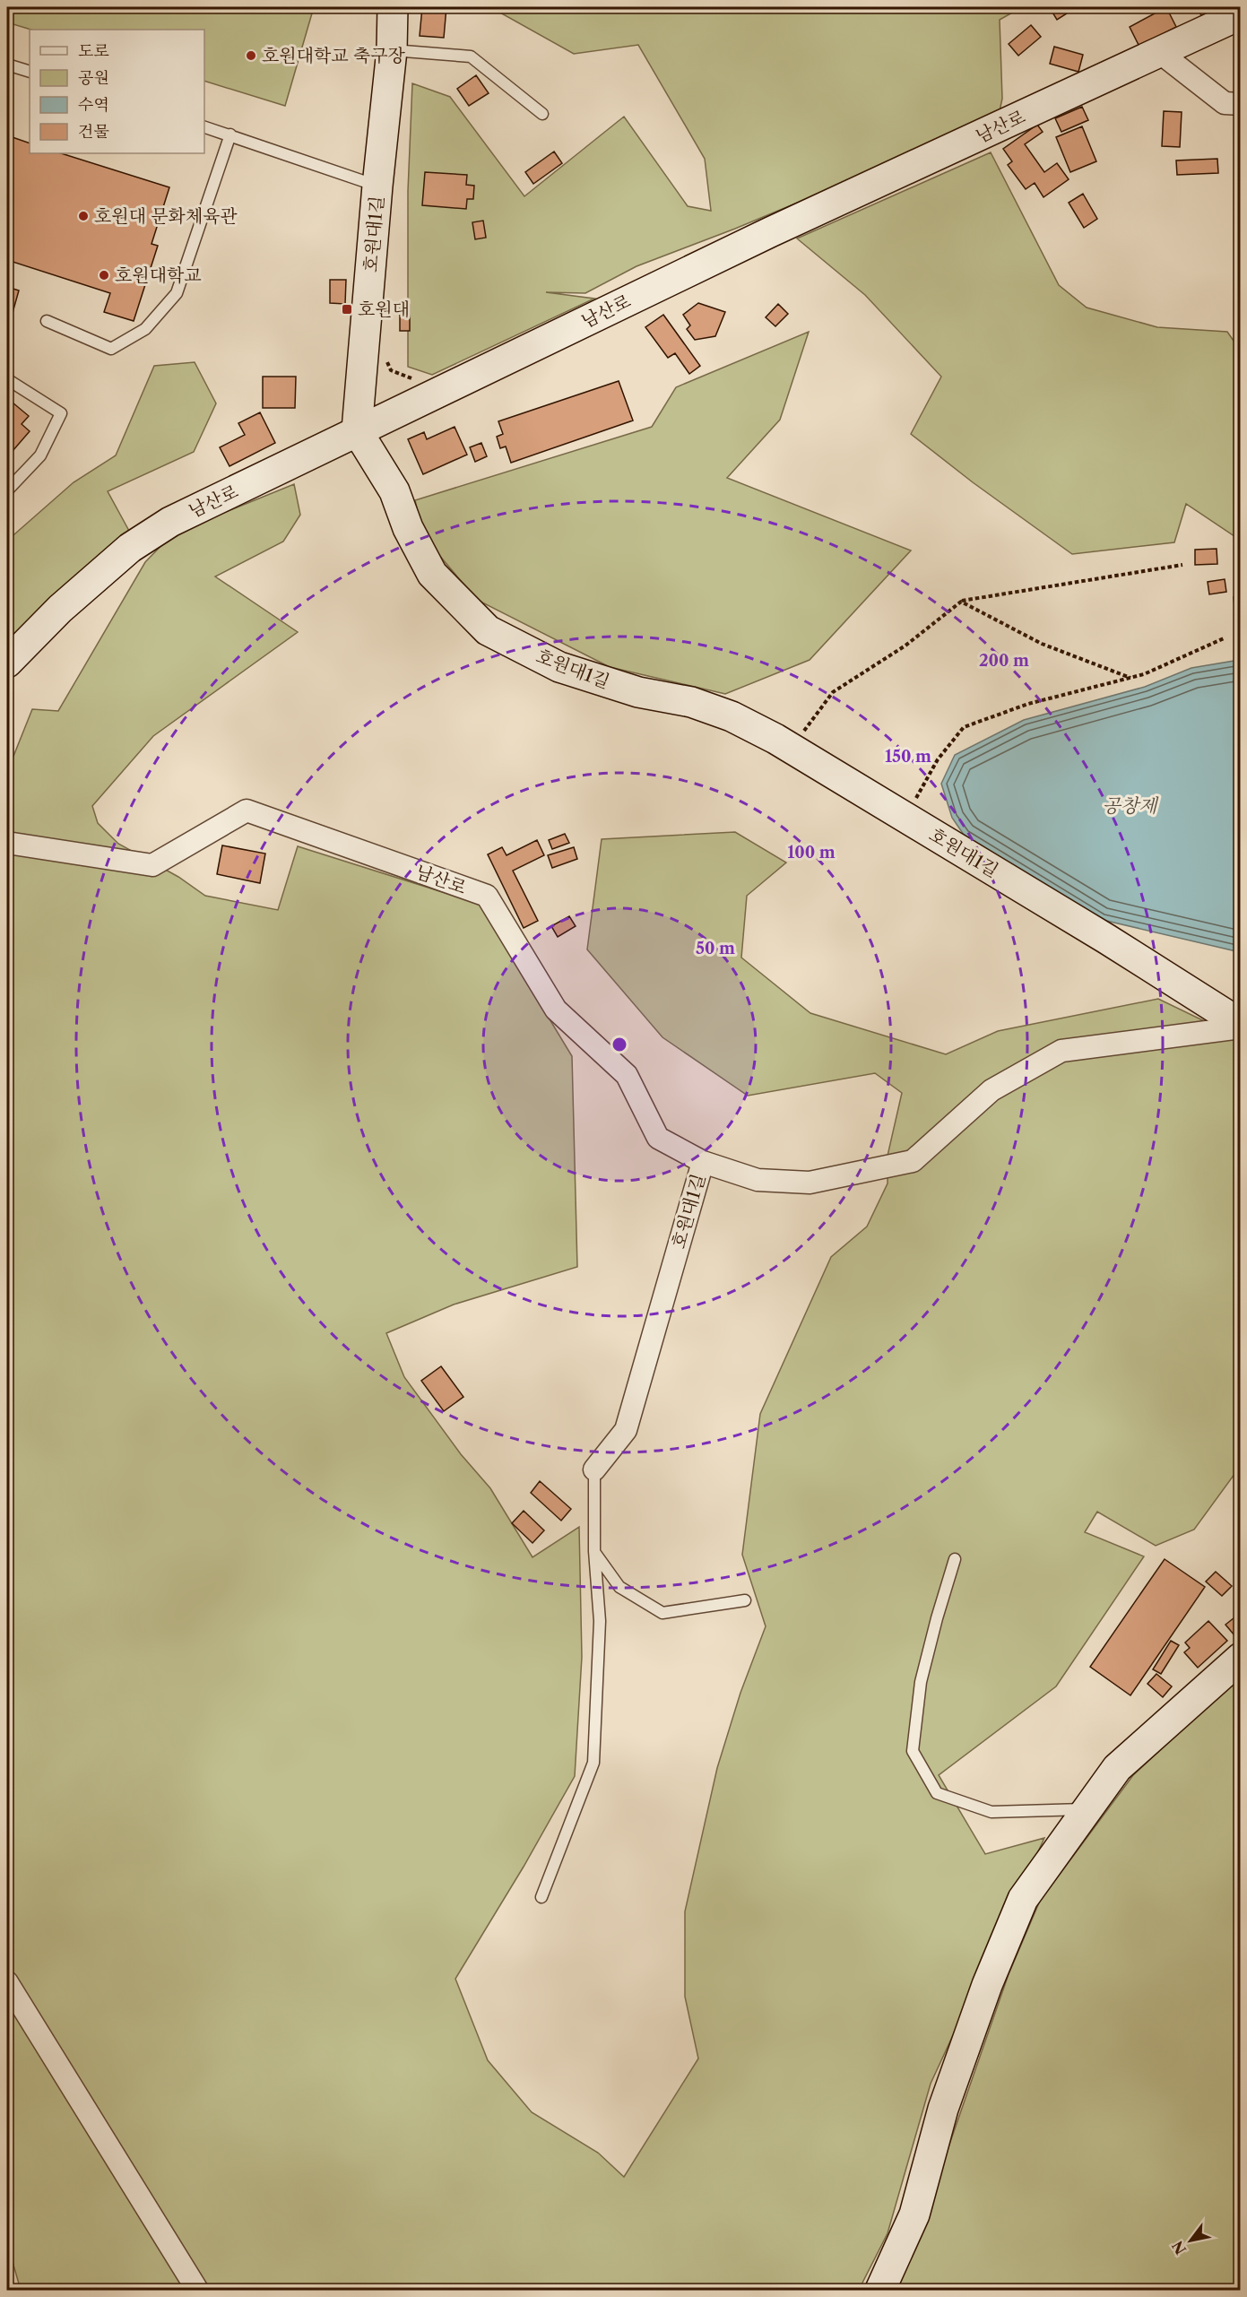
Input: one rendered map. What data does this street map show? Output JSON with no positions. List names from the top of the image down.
{
  "streets": {
    "street": ["남산로", "호원대1길"]
  },
  "crossings": [
    ["남산로", "호원대1길"]
  ],
  "water": ["공창제"],
  "places": {
    "other": ["호원대학교 축구장", "호원대 문화체육관", "호원대학교"],
    "transit": ["호원대"]
  },
  "legend": [
    "도로",
    "공원",
    "수역",
    "건물"
  ],
  "north": "bottom left",
  "rings": [
    "200 m",
    "150 m",
    "100 m",
    "50 m"
  ]
}
